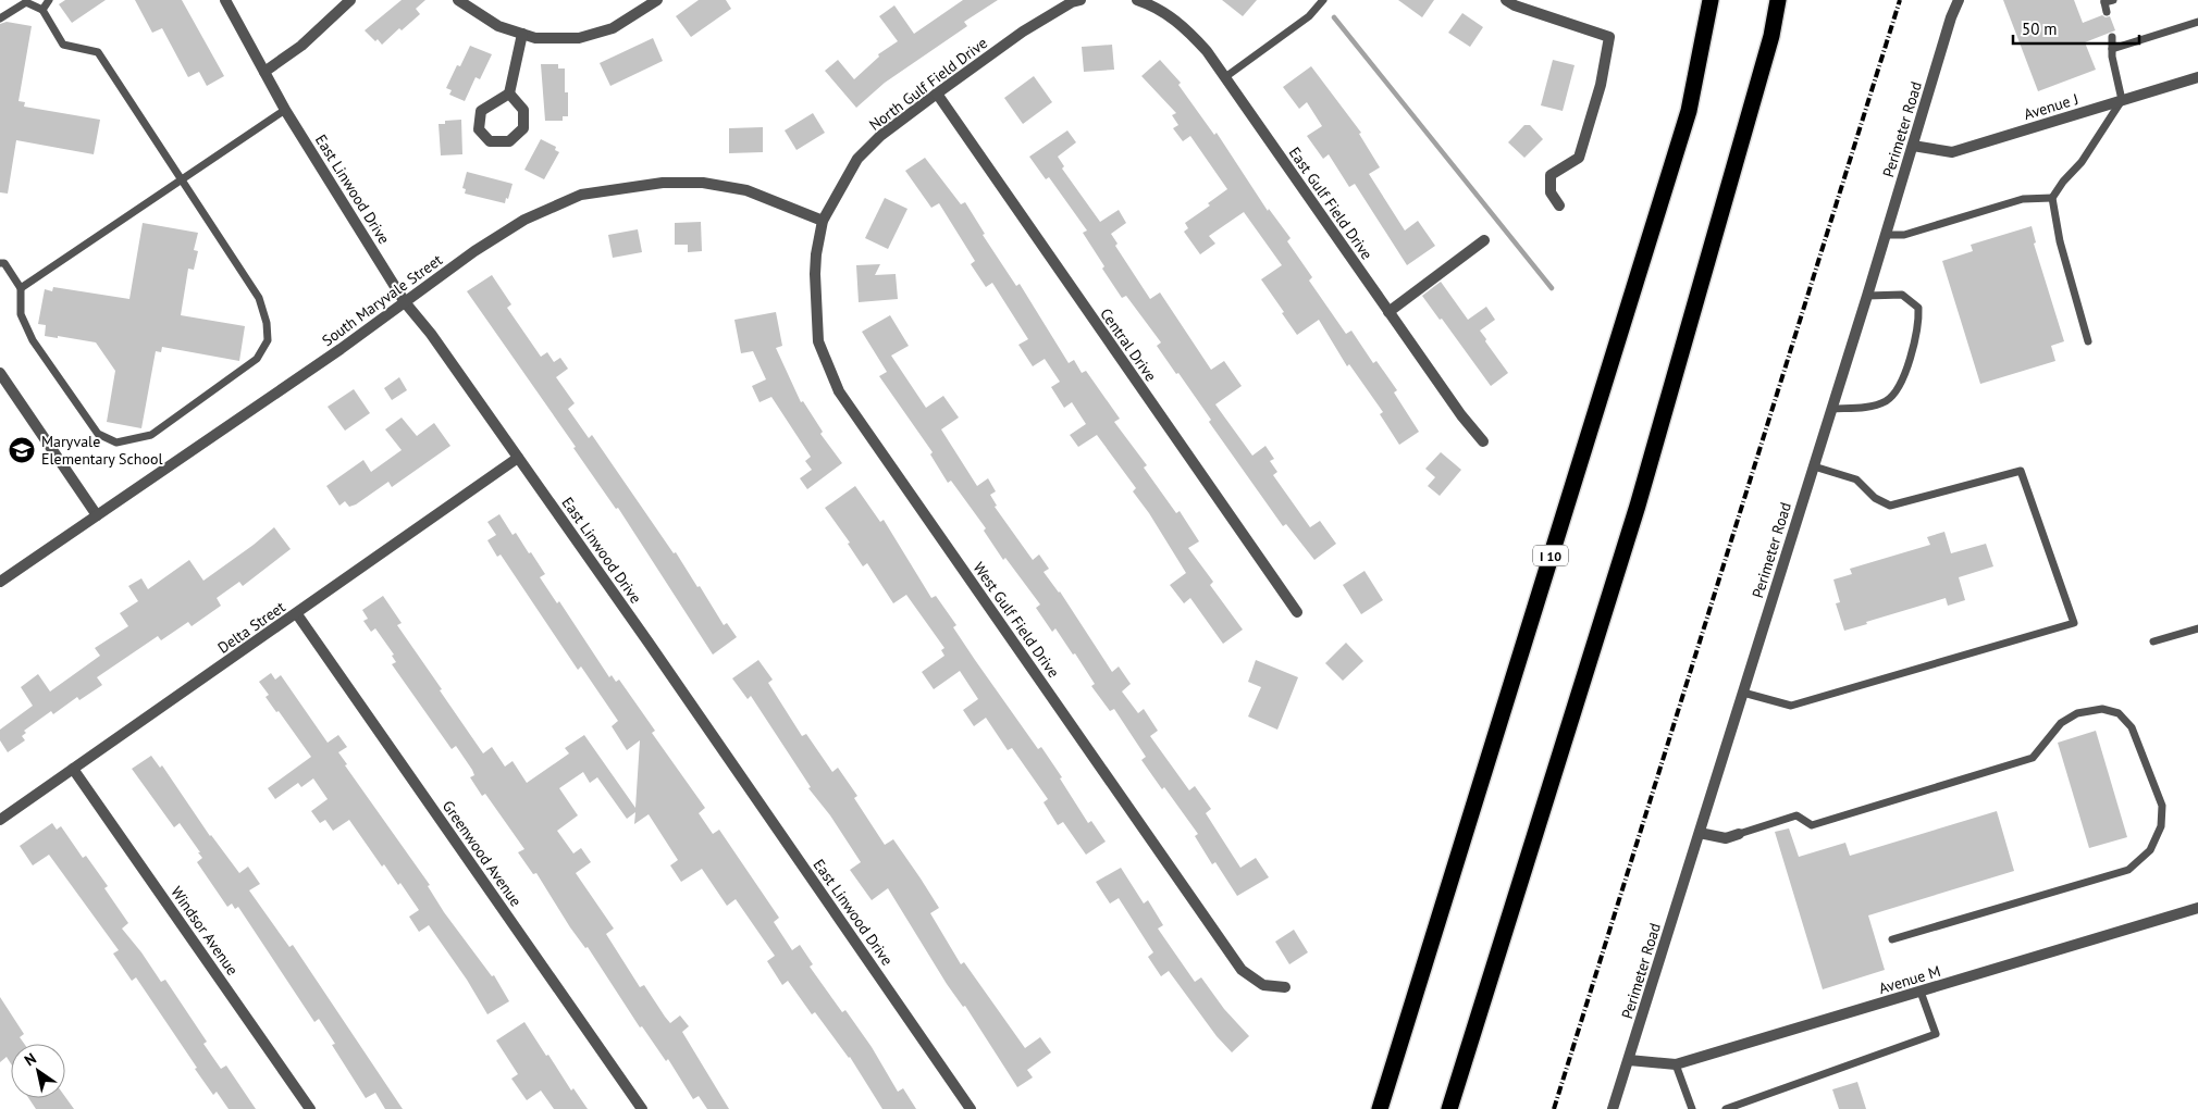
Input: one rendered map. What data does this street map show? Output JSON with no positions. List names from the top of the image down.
{
  "streets": {
    "highway": ["I 10"],
    "street": [
      "North Gulf Field Drive",
      "Avenue J",
      "Perimeter Road",
      "East Linwood Drive",
      "East Gulf Field Drive",
      "South Maryvale Street",
      "Central Drive",
      "West Gulf Field Drive",
      "Delta Street",
      "Greenwood Avenue",
      "Windsor Avenue",
      "Avenue M"
    ]
  },
  "crossings": [
    ["North Gulf Field Drive", "South Maryvale Street"],
    ["North Gulf Field Drive", "Central Drive"],
    ["North Gulf Field Drive", "West Gulf Field Drive"],
    ["Avenue J", "Perimeter Road"],
    ["Perimeter Road", "Avenue M"],
    ["East Linwood Drive", "South Maryvale Street"],
    ["East Linwood Drive", "Delta Street"],
    ["South Maryvale Street", "West Gulf Field Drive"],
    ["Delta Street", "Greenwood Avenue"],
    ["Delta Street", "Windsor Avenue"]
  ],
  "places": {
    "school or university": ["Maryvale Elementary School"]
  },
  "scale_bar": "50 m",
  "north": "top left"
}
